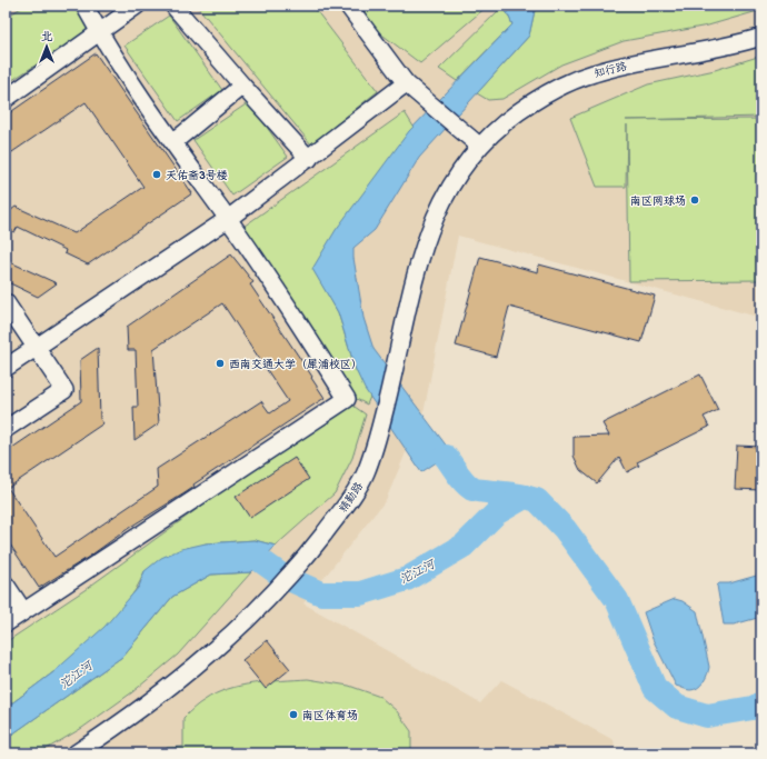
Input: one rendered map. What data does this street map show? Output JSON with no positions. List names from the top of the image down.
{
  "streets": {
    "street": ["知行路", "精勤路"]
  },
  "crossings": [
    ["知行路", "精勤路"]
  ],
  "water": ["沱江河"],
  "places": [
    "天佑斋3号楼",
    "南区网球场",
    "西南交通大学（犀浦校区）",
    "南区体育场"
  ],
  "north": "top"
}
